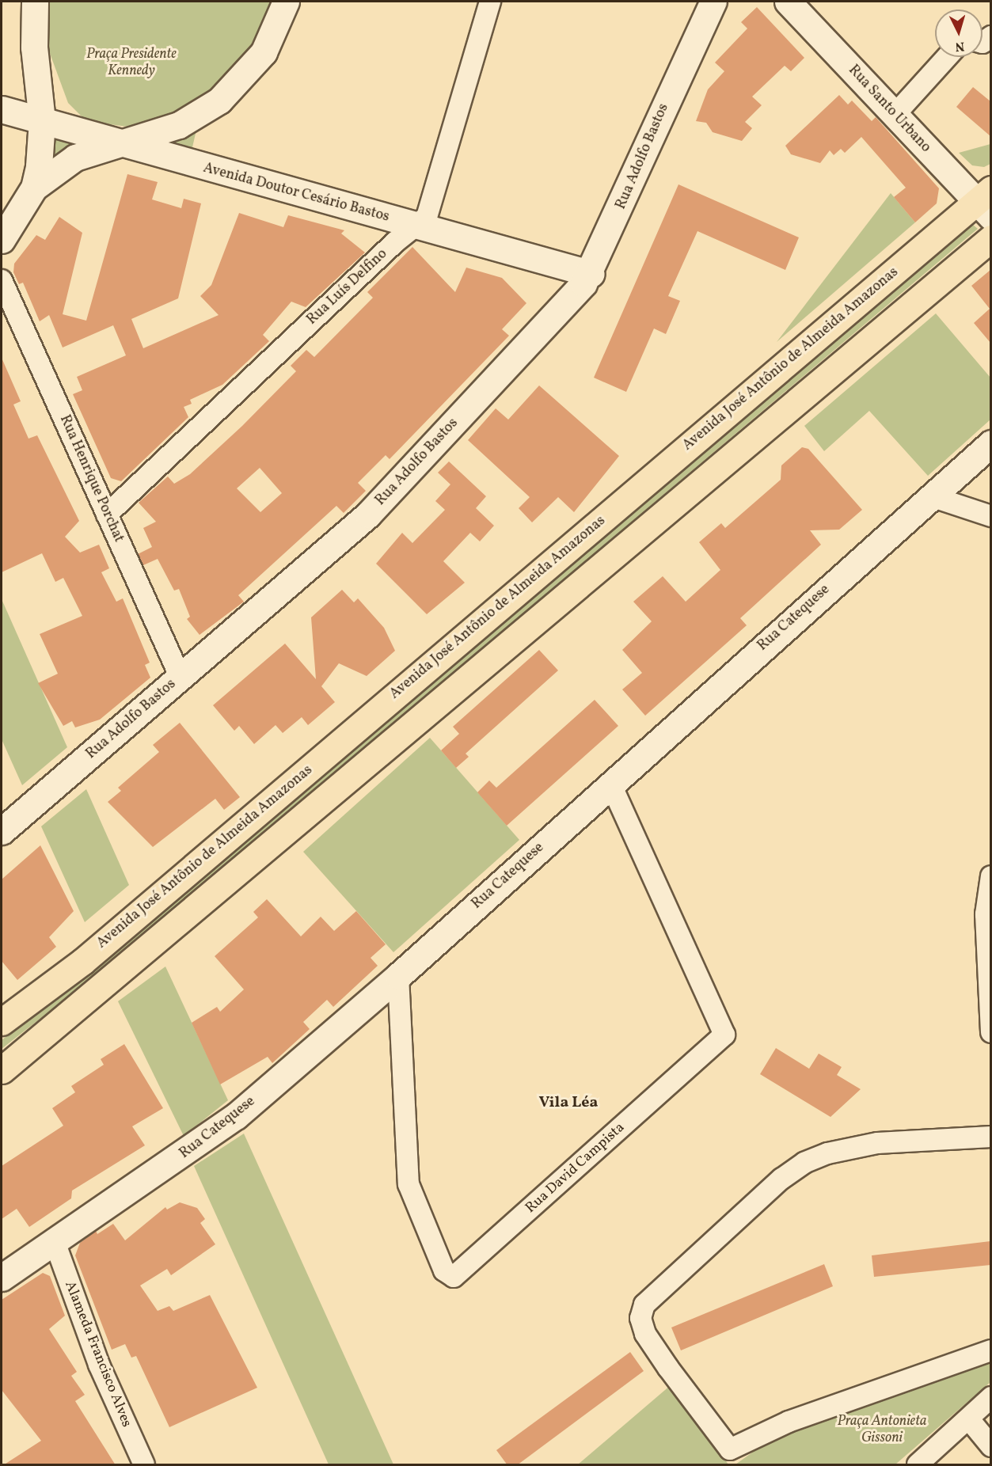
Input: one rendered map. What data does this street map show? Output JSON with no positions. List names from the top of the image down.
{
  "streets": {
    "highway": ["Avenida José Antônio de Almeida Amazonas"],
    "street": [
      "Rua Santo Urbano",
      "Rua Adolfo Bastos",
      "Avenida Doutor Cesário Bastos",
      "Rua Luís Delfino",
      "Rua Henrique Porchat",
      "Rua Catequese",
      "Rua David Campista",
      "Alameda Francisco Alves"
    ]
  },
  "crossings": [
    ["Rua Santo Urbano", "Avenida José Antônio de Almeida Amazonas"],
    ["Rua Adolfo Bastos", "Avenida Doutor Cesário Bastos"],
    ["Rua Adolfo Bastos", "Rua Henrique Porchat"],
    ["Avenida Doutor Cesário Bastos", "Rua Luís Delfino"],
    ["Rua Luís Delfino", "Rua Henrique Porchat"],
    ["Rua Catequese", "Rua David Campista"],
    ["Rua Catequese", "Alameda Francisco Alves"]
  ],
  "districts": ["Vila Léa"],
  "parks": ["Praça Presidente Kennedy", "Praça Antonieta Gissoni"],
  "north": "bottom"
}
